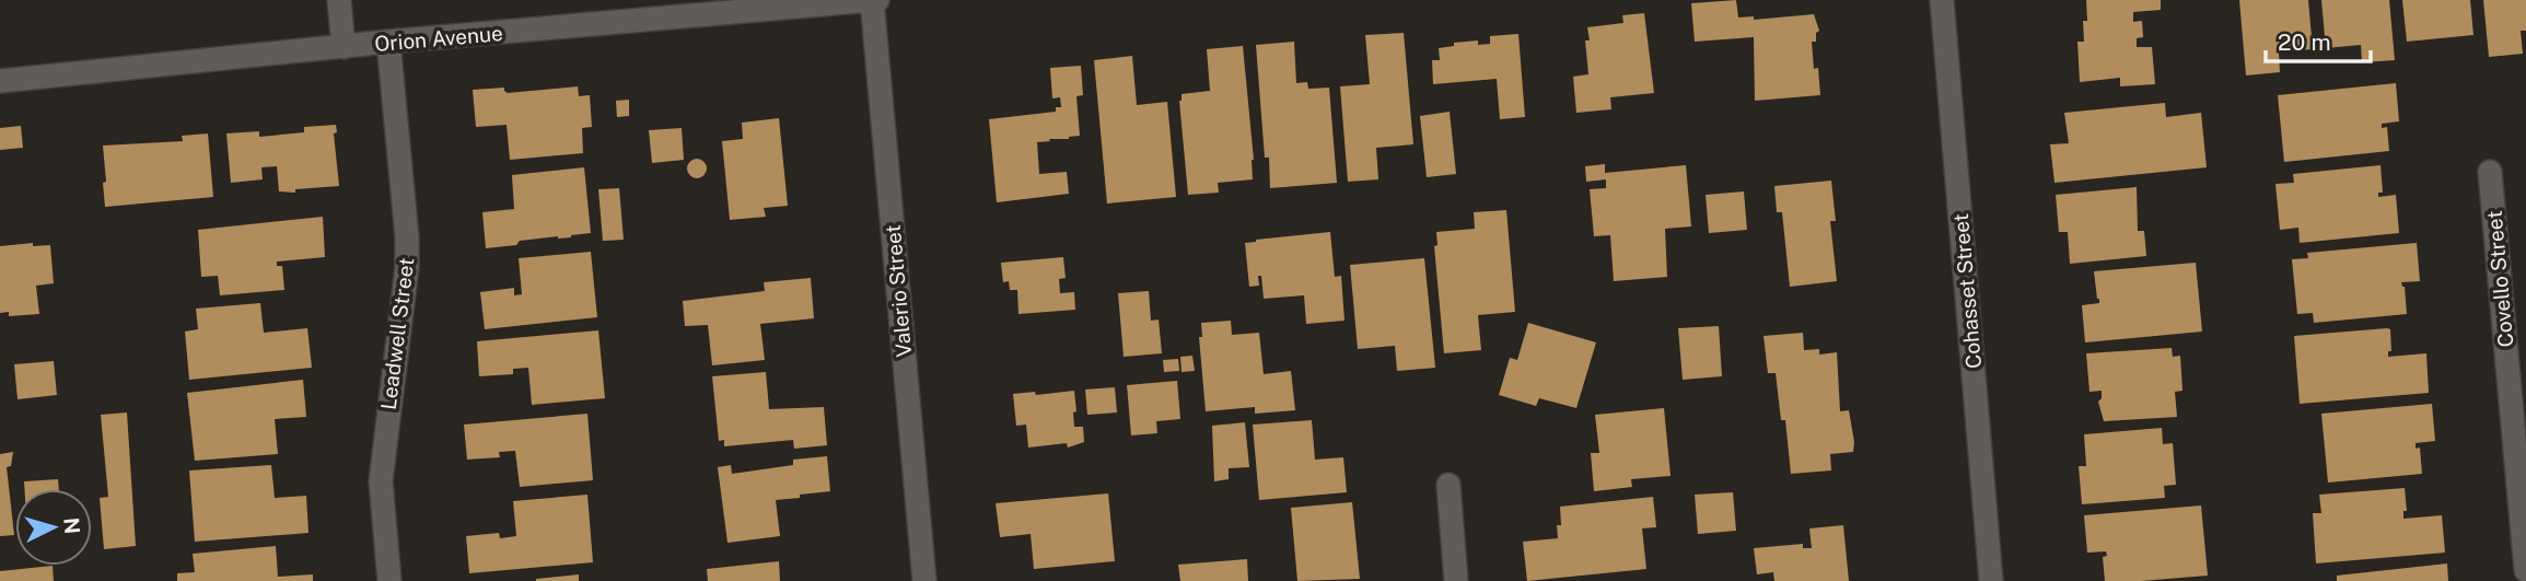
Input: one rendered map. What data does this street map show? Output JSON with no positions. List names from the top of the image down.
{
  "streets": {
    "street": [
      "Orion Avenue",
      "Covello Street",
      "Valerio Street",
      "Cohasset Street",
      "Leadwell Street"
    ]
  },
  "crossings": [
    ["Orion Avenue", "Valerio Street"],
    ["Orion Avenue", "Leadwell Street"]
  ],
  "scale_bar": "20 m",
  "north": "right"
}
